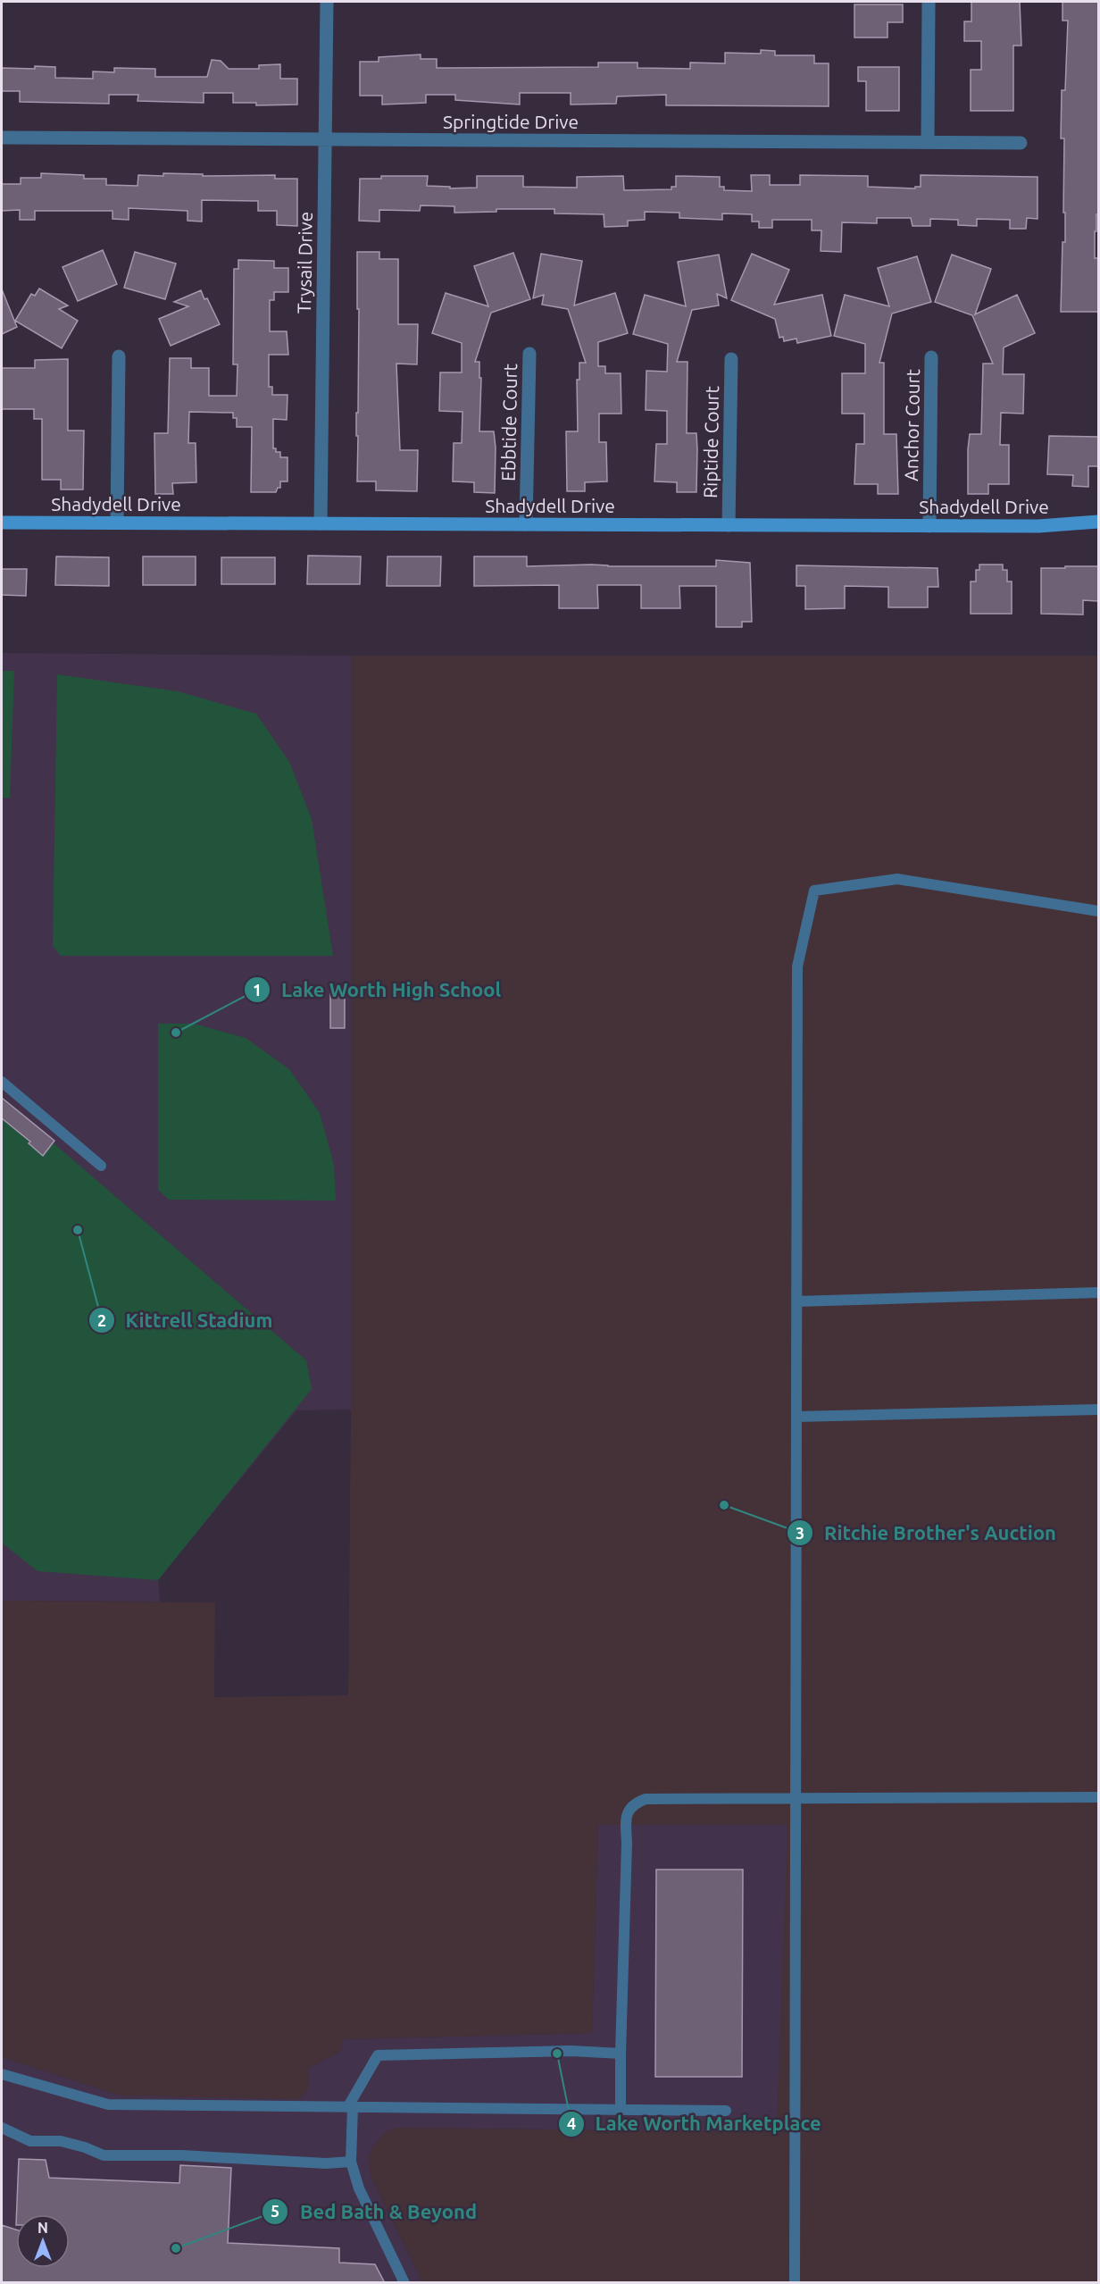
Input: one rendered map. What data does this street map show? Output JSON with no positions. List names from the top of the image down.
{
  "streets": {
    "street": [
      "Springtide Drive",
      "Trysail Drive",
      "Ebbtide Court",
      "Anchor Court",
      "Riptide Court",
      "Shadydell Drive"
    ]
  },
  "crossings": [
    ["Springtide Drive", "Trysail Drive"],
    ["Trysail Drive", "Shadydell Drive"],
    ["Ebbtide Court", "Shadydell Drive"],
    ["Anchor Court", "Shadydell Drive"],
    ["Riptide Court", "Shadydell Drive"]
  ],
  "places": [
    "Lake Worth High School",
    "Kittrell Stadium",
    "Ritchie Brother's Auction",
    "Lake Worth Marketplace",
    "Bed Bath & Beyond"
  ],
  "north": "top"
}
